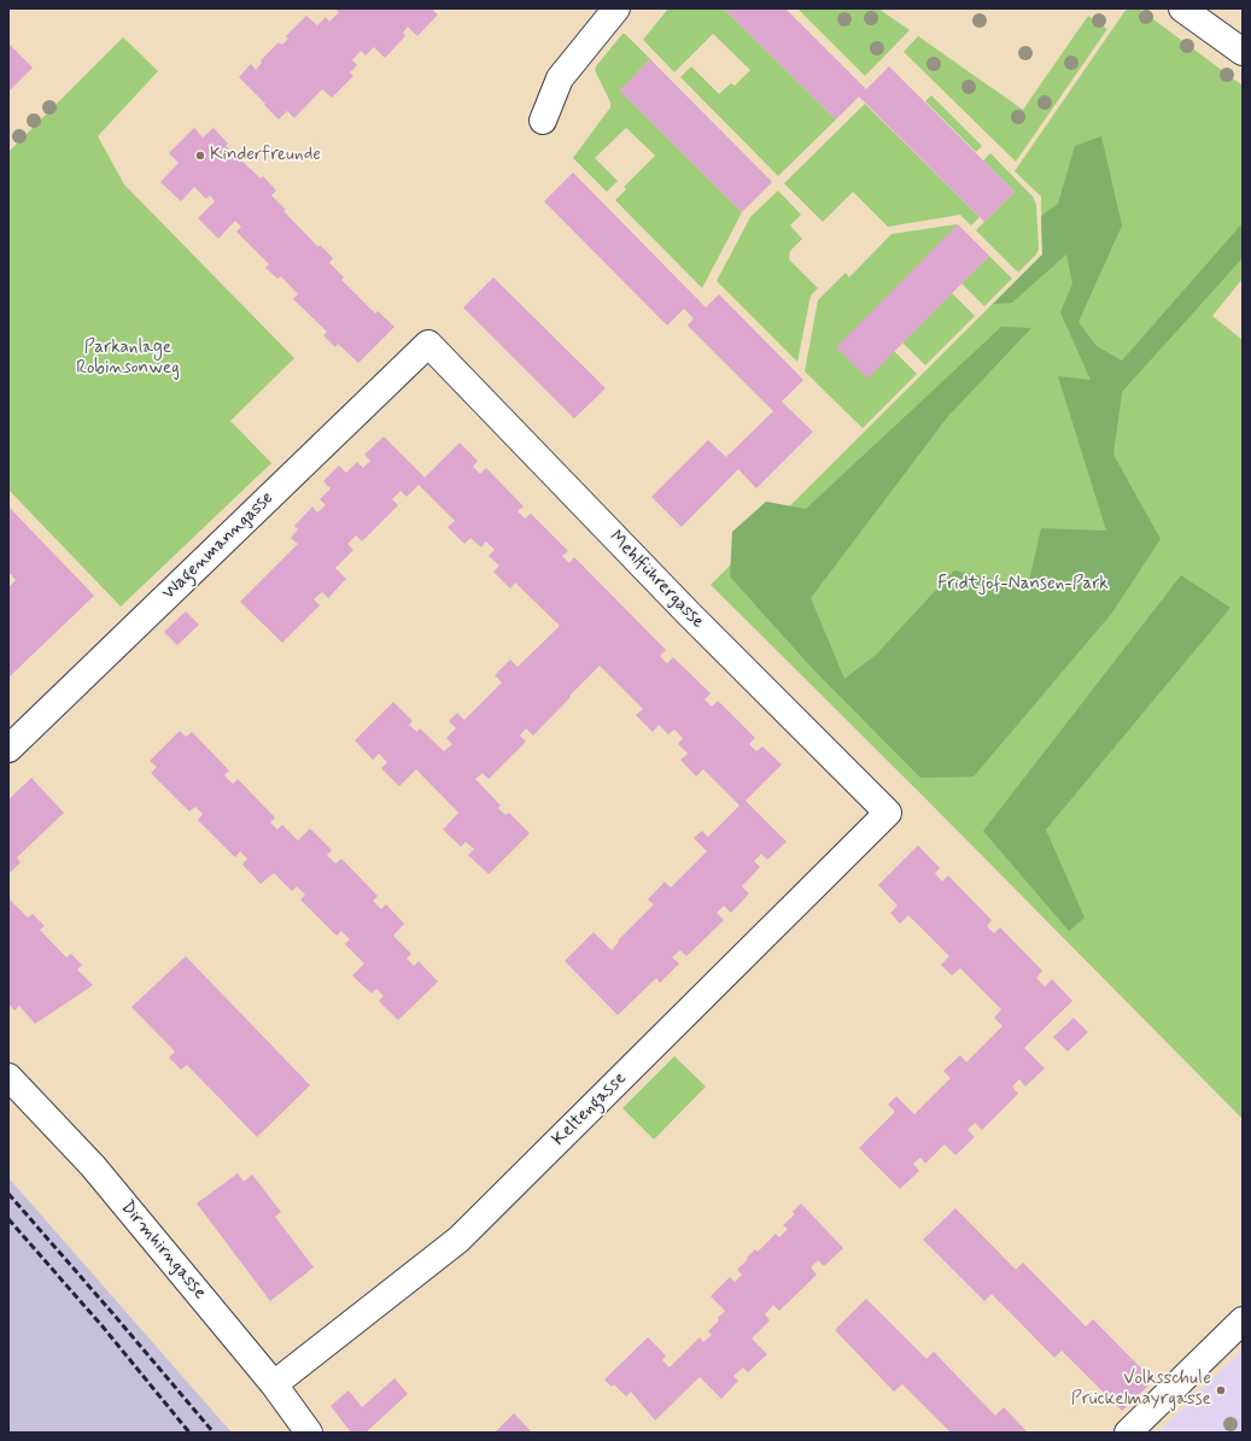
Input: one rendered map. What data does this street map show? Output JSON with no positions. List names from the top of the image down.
{
  "streets": {
    "street": [
      "Wagenmanngasse",
      "Mehlführergasse",
      "Keltengasse",
      "Dirmhirngasse"
    ]
  },
  "crossings": [
    ["Wagenmanngasse", "Mehlführergasse"],
    ["Mehlführergasse", "Keltengasse"],
    ["Keltengasse", "Dirmhirngasse"]
  ],
  "parks": ["Parkanlage Robinsonweg", "Fridtjof-Nansen-Park"],
  "places": ["Kinderfreunde", "Volksschule Prückelmayrgasse"]
}
